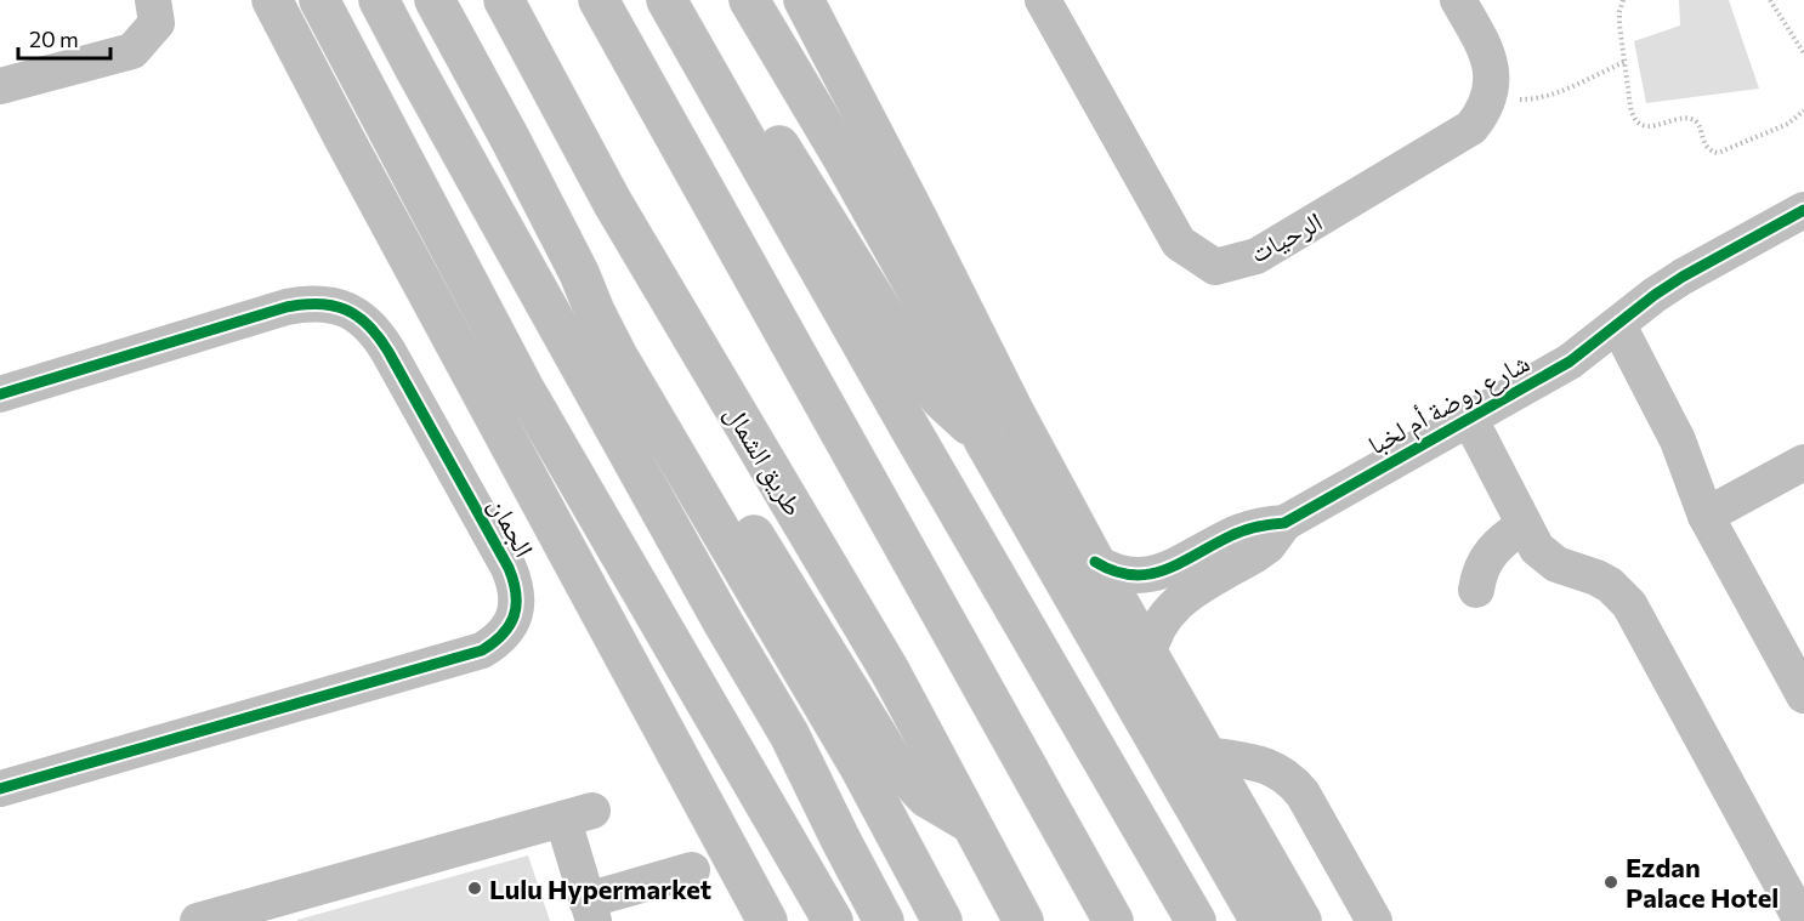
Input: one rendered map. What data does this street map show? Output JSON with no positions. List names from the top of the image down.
{
  "streets": {
    "highway": ["طريق الشمال"],
    "street": ["الرحيات", "شارع روضة أم لخبا", "الجمان"]
  },
  "places": ["Ezdan Palace Hotel", "Lulu Hypermarket"],
  "scale_bar": "20 m"
}
